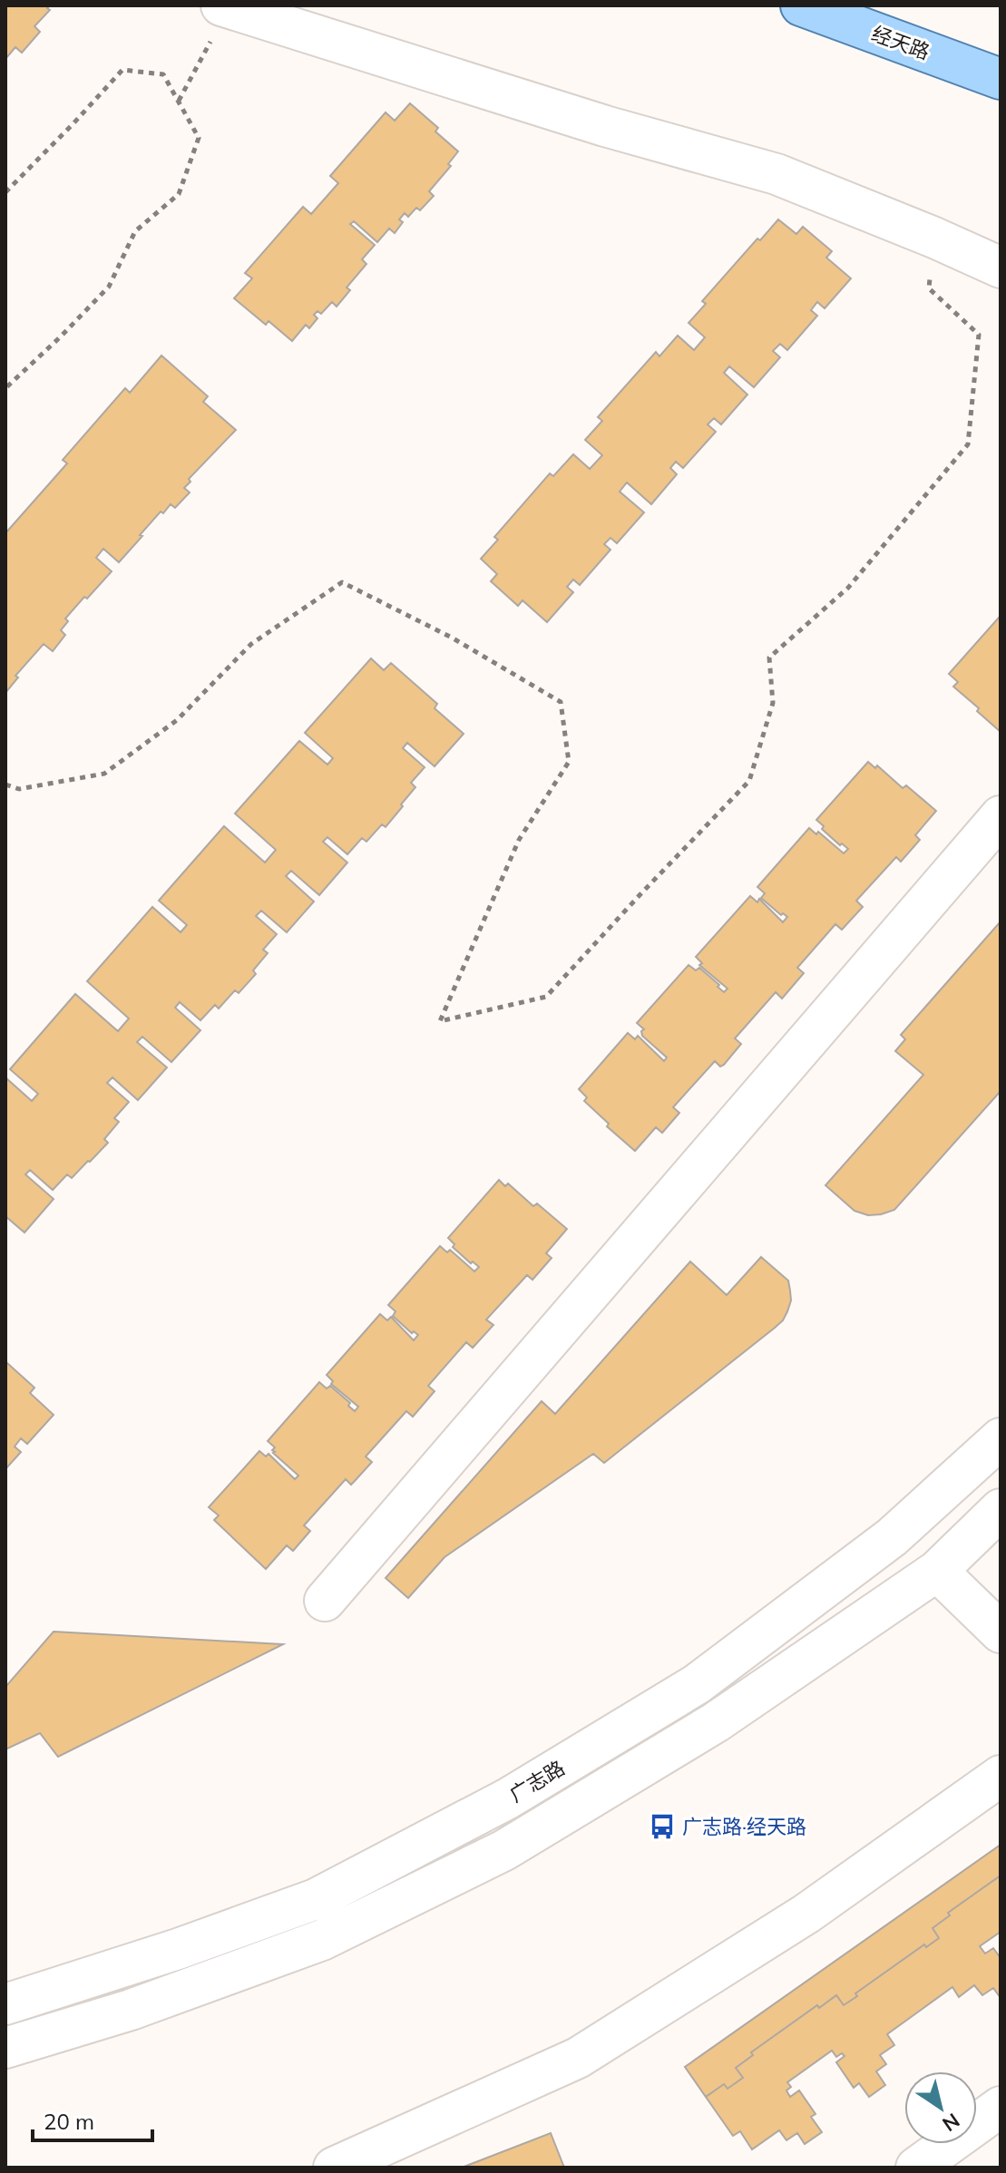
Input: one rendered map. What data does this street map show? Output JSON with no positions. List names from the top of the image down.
{
  "streets": {
    "main road": ["经天路"],
    "street": ["广志路"]
  },
  "places": {
    "bus stop": ["广志路·经天路"]
  },
  "scale_bar": "20 m",
  "north": "bottom right"
}
